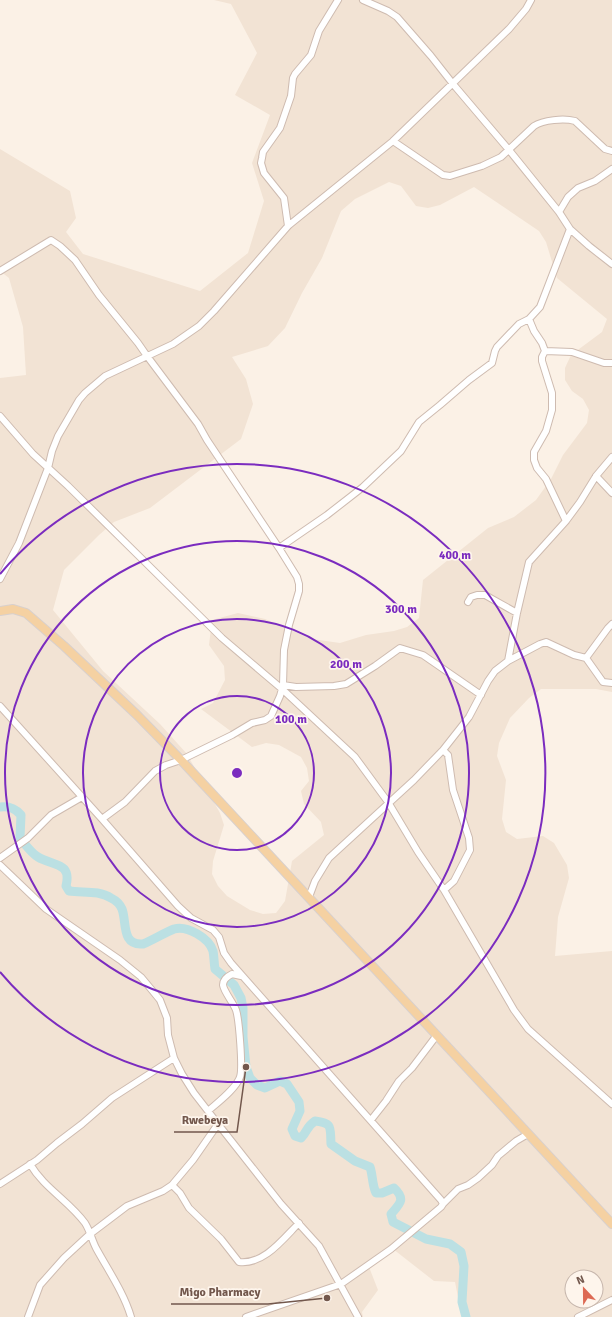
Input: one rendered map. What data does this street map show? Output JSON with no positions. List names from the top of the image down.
{
  "places": ["Rwebeya", "Migo Pharmacy"],
  "north": "top",
  "rings": [
    "400 m",
    "300 m",
    "200 m",
    "100 m"
  ]
}
